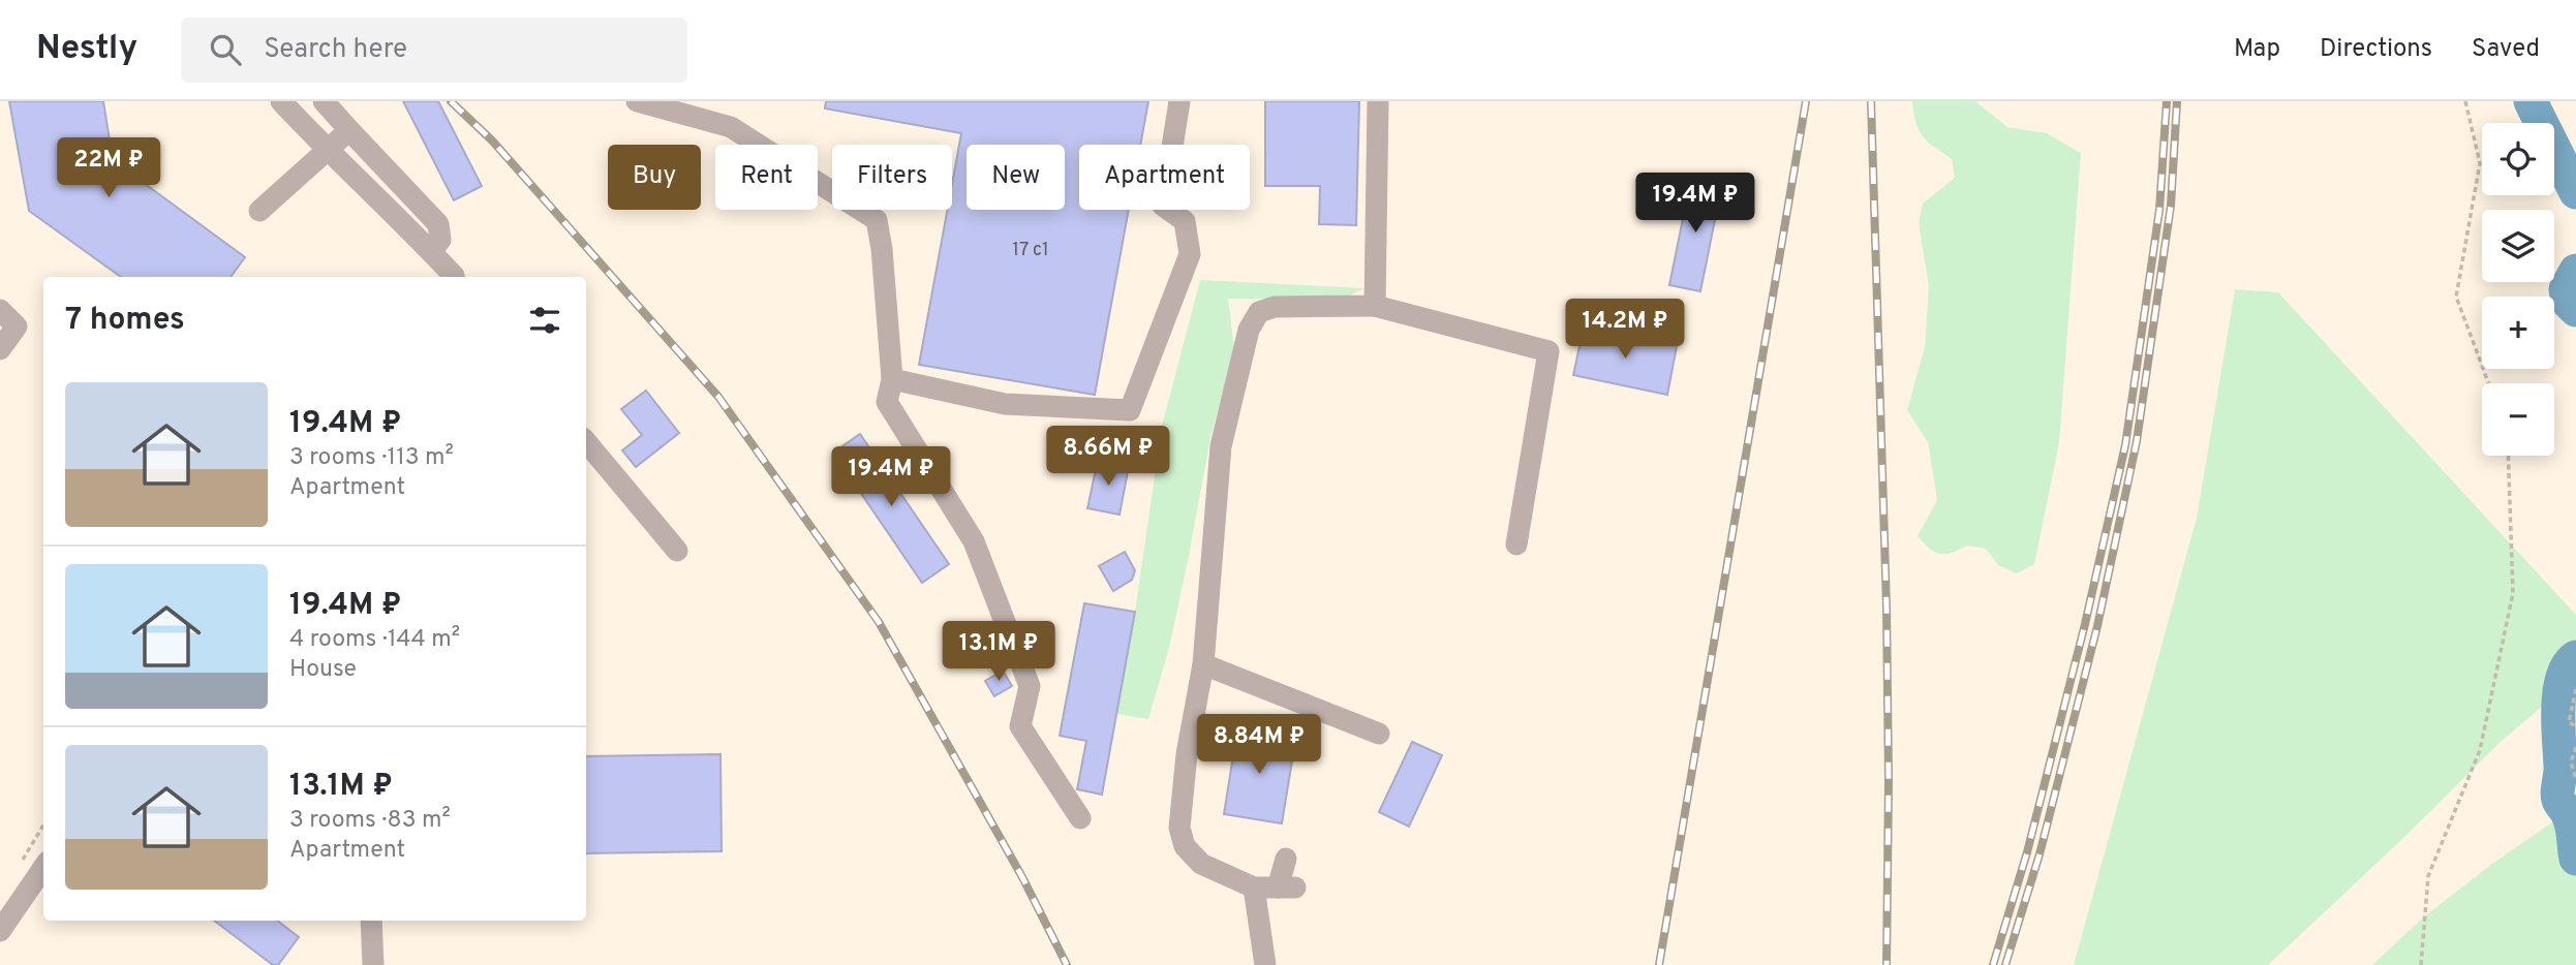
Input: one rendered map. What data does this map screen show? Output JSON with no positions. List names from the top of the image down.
{
  "house_numbers": ["17 с1"],
  "page": {
    "header": "Nestly",
    "search": "Search here",
    "nav": ["Map", "Directions", "Saved"],
    "map_buttons": ["+", "−"],
    "price": [
      "22M ₽",
      "19.4M ₽",
      "14.2M ₽",
      "8.66M ₽",
      "19.4M ₽",
      "13.1M ₽",
      "8.84M ₽"
    ],
    "chip": [
      "Buy",
      "Rent",
      "Filters",
      "New",
      "Apartment"
    ],
    "heading": "7 homes",
    "list": [
      {
        "name": "19.4M ₽",
        "note": "3 rooms · 113 m² · Apartment"
      },
      {
        "name": "19.4M ₽",
        "note": "4 rooms · 144 m² · House"
      },
      {
        "name": "13.1M ₽",
        "note": "3 rooms · 83 m² · Apartment"
      }
    ]
  }
}
